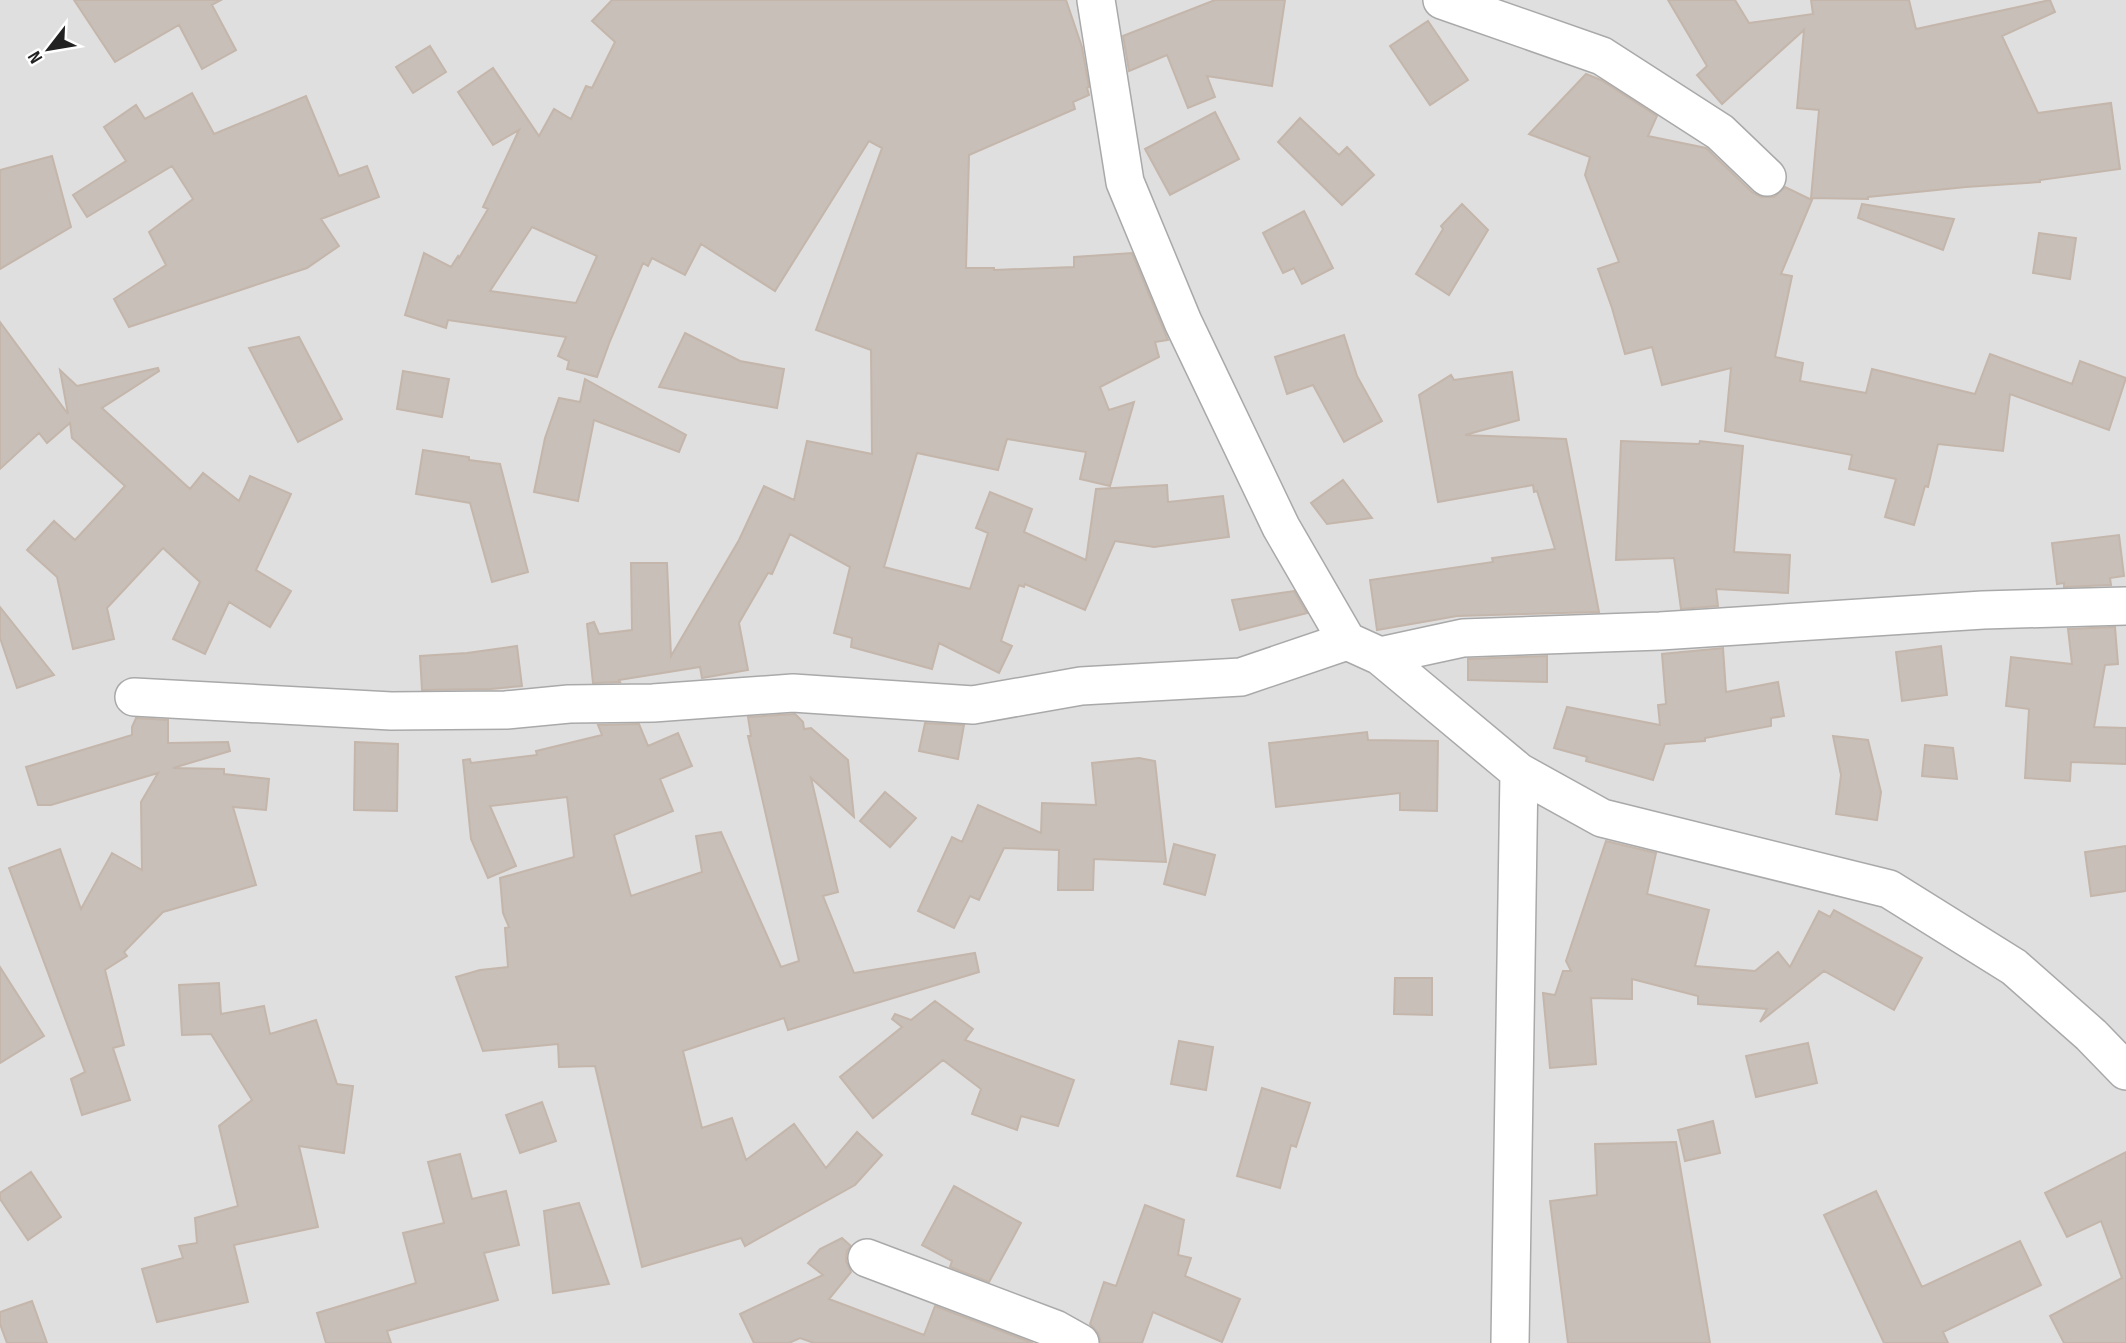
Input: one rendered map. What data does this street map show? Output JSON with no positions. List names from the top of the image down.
{
  "north": "bottom left"
}
